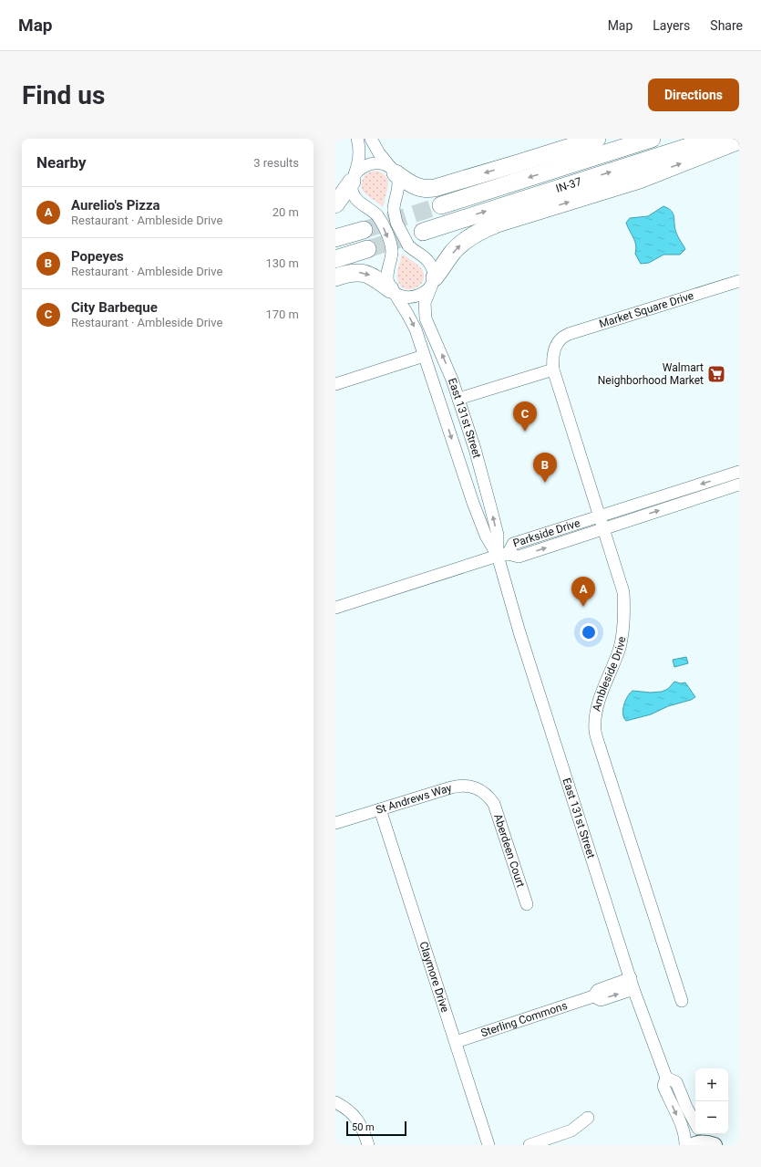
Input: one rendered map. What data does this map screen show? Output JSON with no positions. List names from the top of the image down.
{
  "streets": {
    "highway": ["IN-37"],
    "street": [
      "Market Square Drive",
      "East 131st Street",
      "Parkside Drive",
      "Ambleside Drive",
      "St Andrews Way",
      "Aberdeen Court",
      "Claymore Drive",
      "Sterling Commons"
    ]
  },
  "crossings": [
    ["Market Square Drive", "Ambleside Drive"],
    ["East 131st Street", "Parkside Drive"],
    ["East 131st Street", "Sterling Commons"],
    ["Parkside Drive", "Ambleside Drive"],
    ["St Andrews Way", "Aberdeen Court"],
    ["St Andrews Way", "Claymore Drive"],
    ["Claymore Drive", "Sterling Commons"]
  ],
  "places": {
    "supermarket": ["Walmart Neighborhood Market"]
  },
  "scale_bar": "50 m",
  "page": {
    "header": "Map",
    "nav": ["Map", "Layers", "Share"],
    "buttons": "Directions",
    "title": "Find us",
    "heading": ["Nearby", "3 results"],
    "list": [
      {
        "mark": "A",
        "name": "Aurelio's Pizza",
        "note": "Restaurant · Ambleside Drive",
        "value": "20 m"
      },
      {
        "mark": "B",
        "name": "Popeyes",
        "note": "Restaurant · Ambleside Drive",
        "value": "130 m"
      },
      {
        "mark": "C",
        "name": "City Barbeque",
        "note": "Restaurant · Ambleside Drive",
        "value": "170 m"
      }
    ],
    "pins": ["C", "B", "A"],
    "map_buttons": ["+", "−"],
    "scale": "50 m"
  }
}
